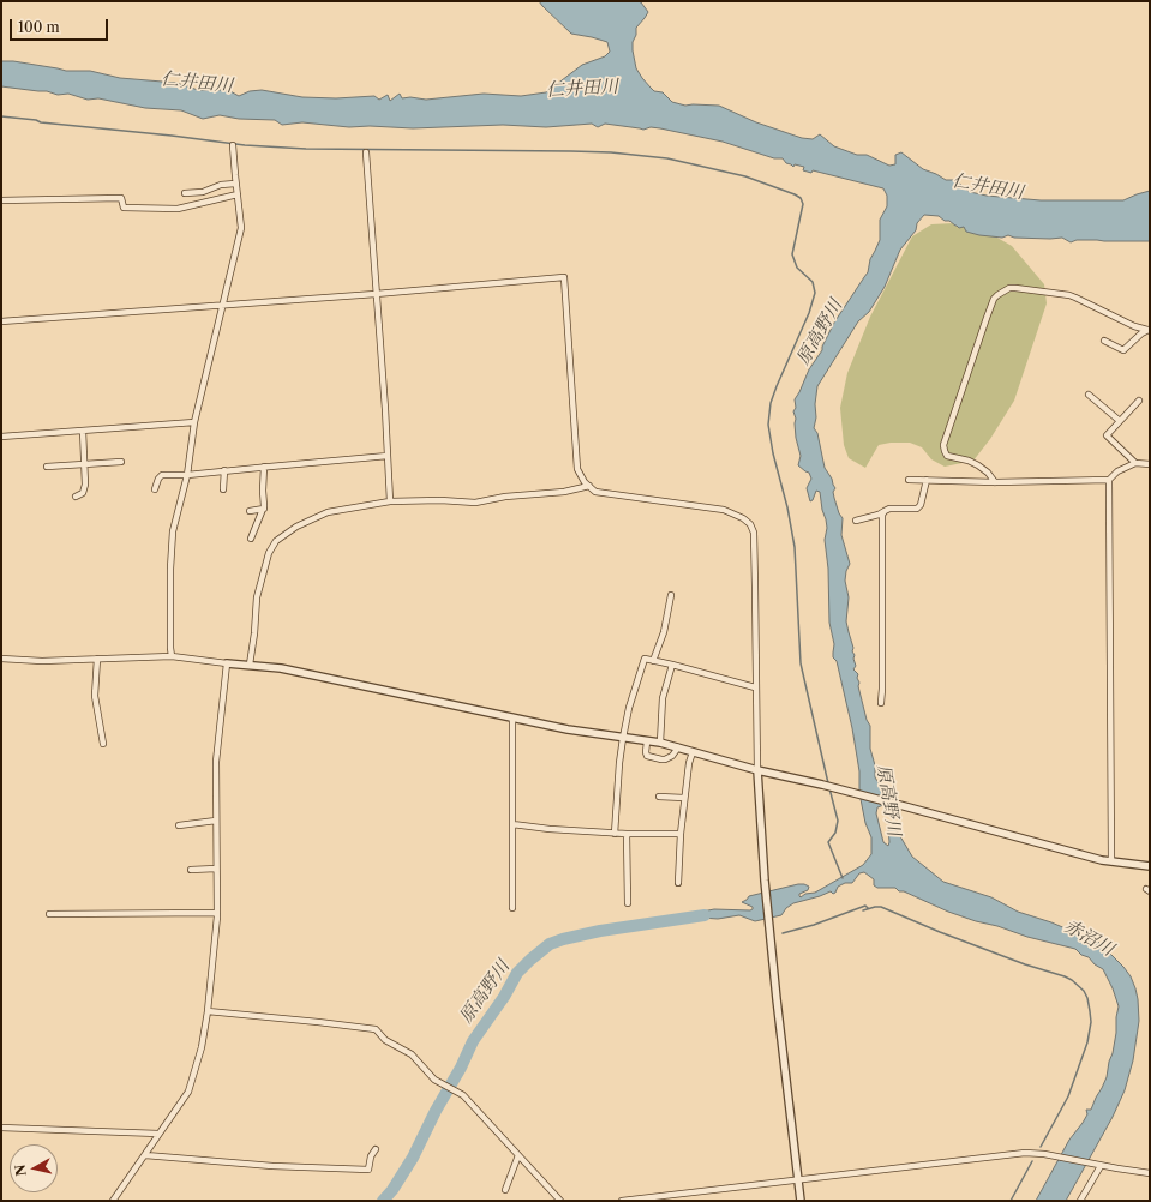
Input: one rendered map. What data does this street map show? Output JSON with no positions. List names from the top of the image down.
{
  "water": ["仁井田川", "原高野川", "赤沼川"],
  "scale_bar": "100 m",
  "north": "left"
}
